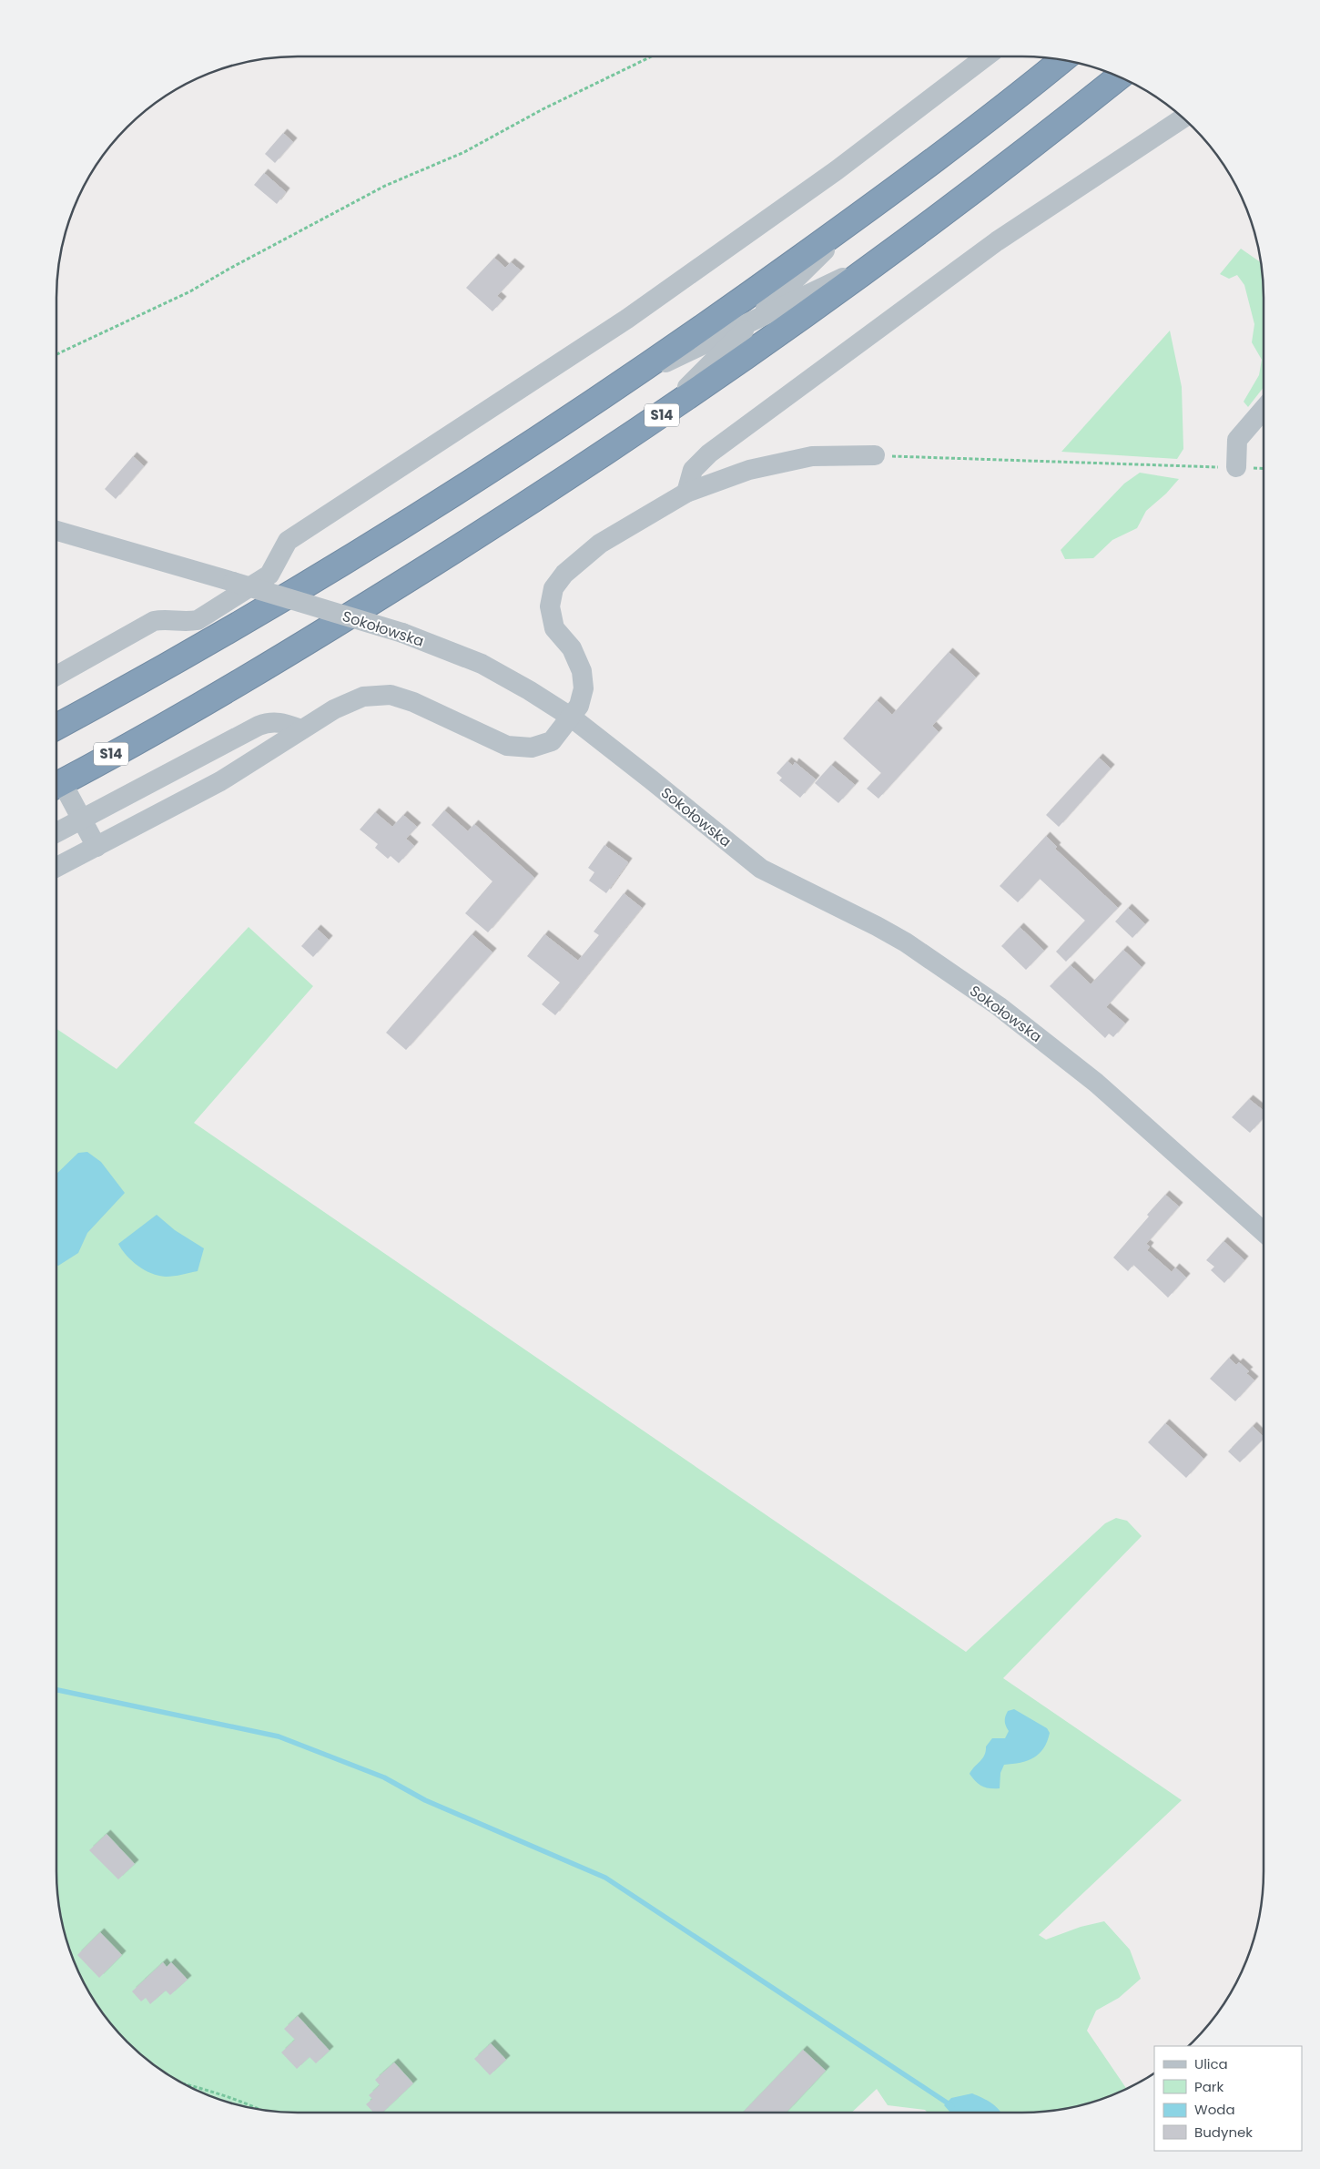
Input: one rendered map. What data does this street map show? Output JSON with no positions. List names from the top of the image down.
{
  "streets": {
    "highway": ["S14"],
    "street": ["Sokołowska"]
  },
  "legend": [
    "Ulica",
    "Park",
    "Woda",
    "Budynek"
  ]
}
